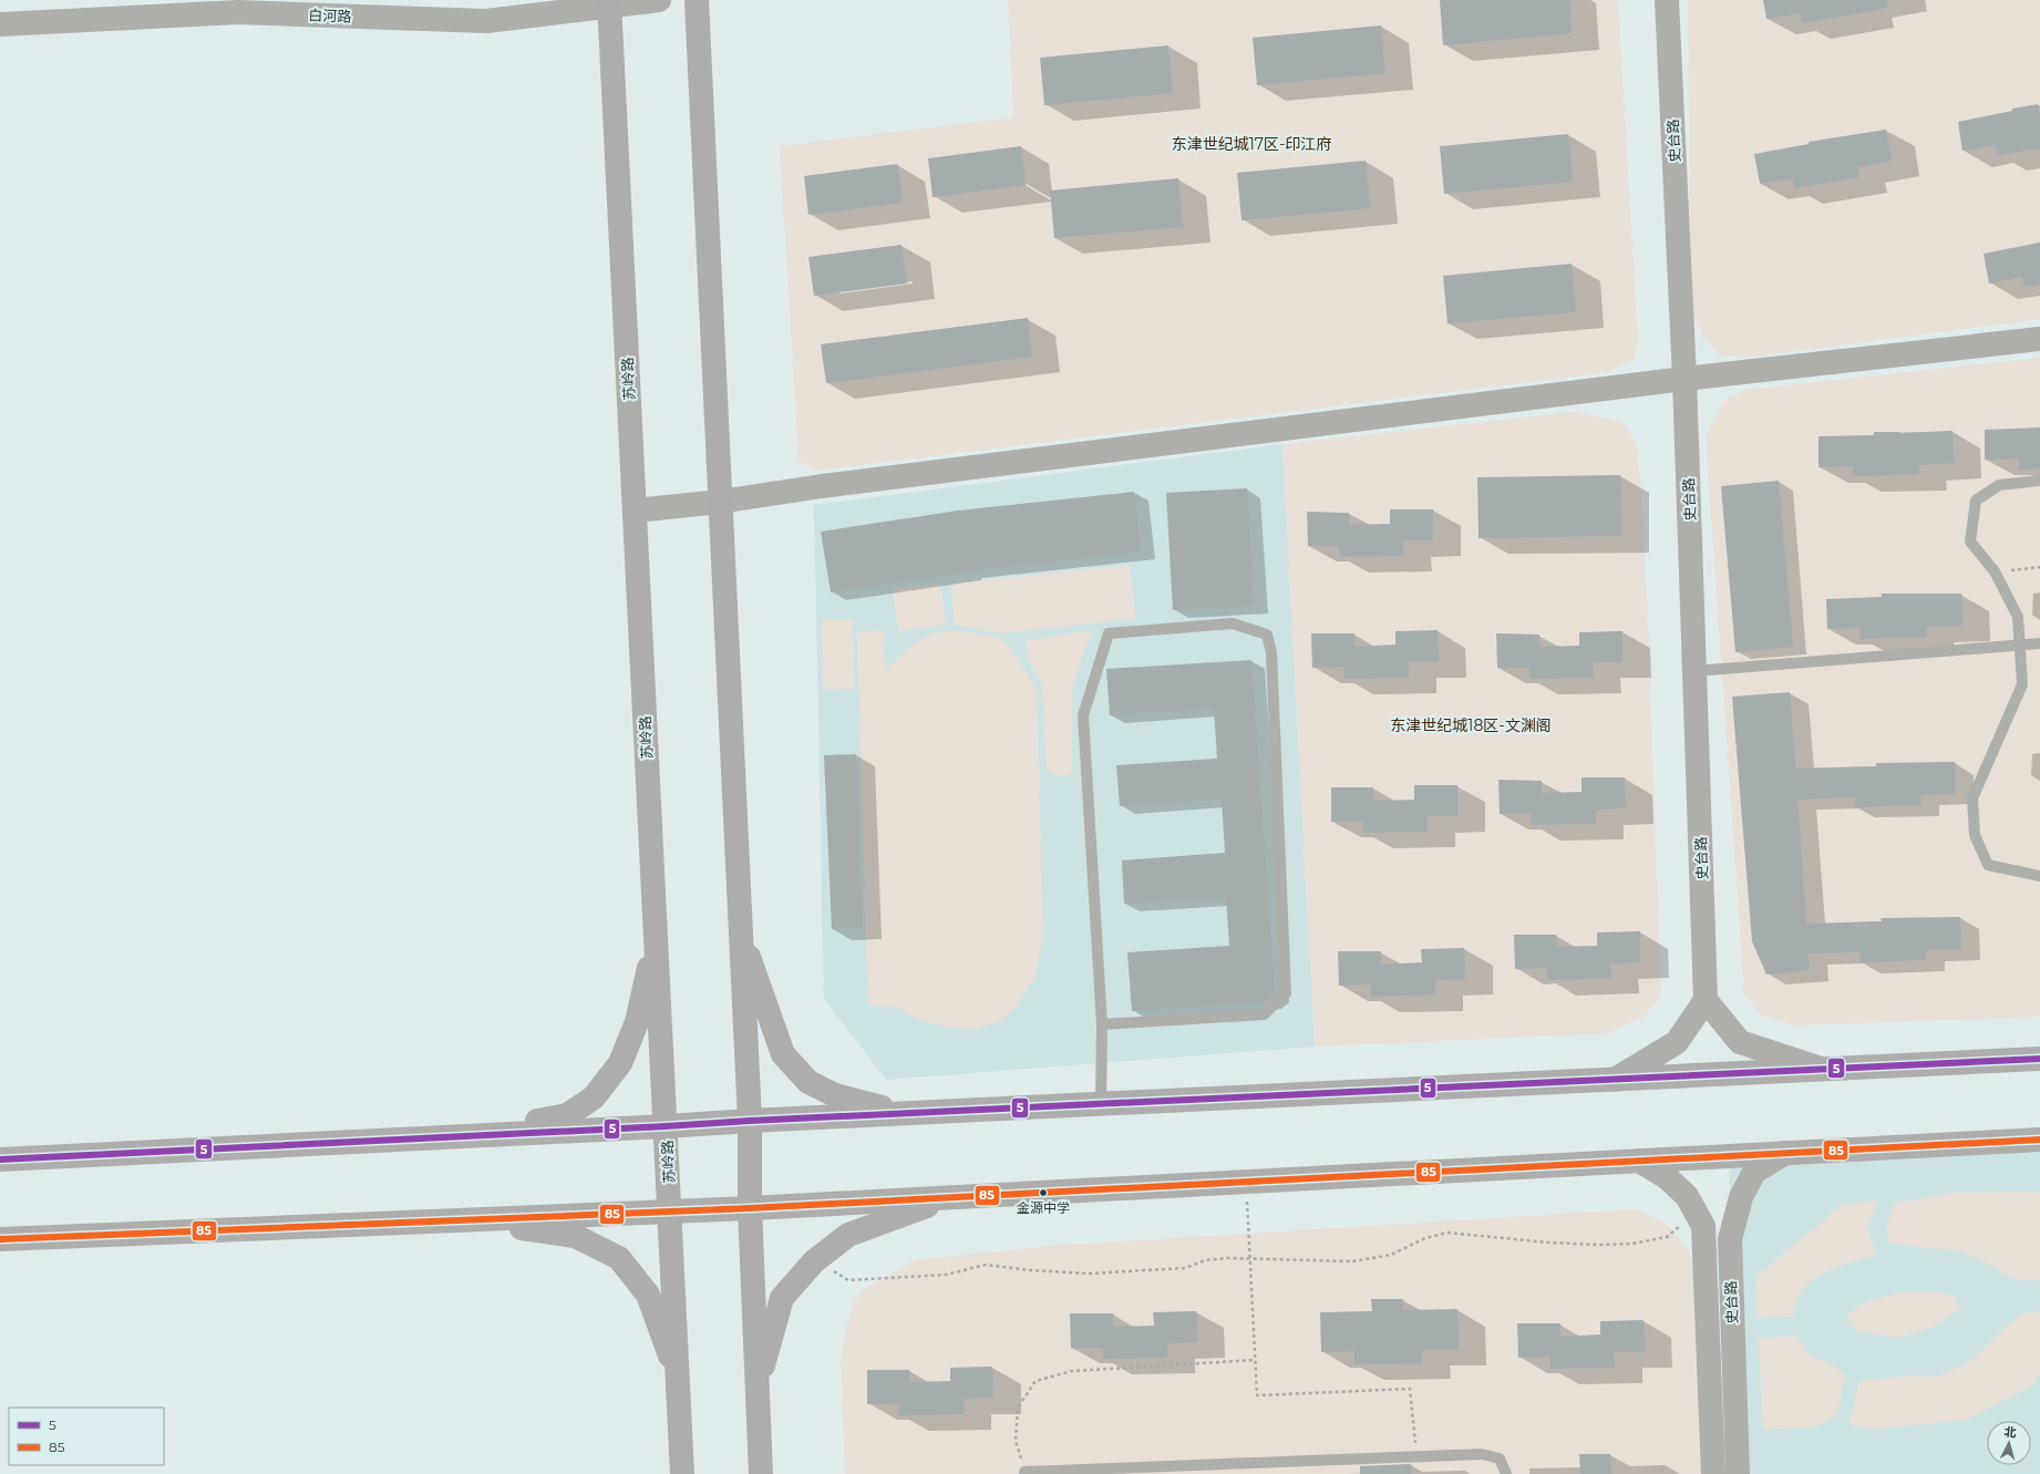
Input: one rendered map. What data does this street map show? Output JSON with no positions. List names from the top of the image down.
{
  "streets": {
    "main road": ["苏岭路"],
    "street": ["白河路", "史台路"]
  },
  "crossings": [
    ["白河路", "苏岭路"]
  ],
  "districts": ["东津世纪城17区-印江府", "东津世纪城18区-文渊阁"],
  "places": ["金源中学"],
  "lines": ["transit line 5", "transit line 85"],
  "legend": ["5", "85"],
  "north": "top"
}
